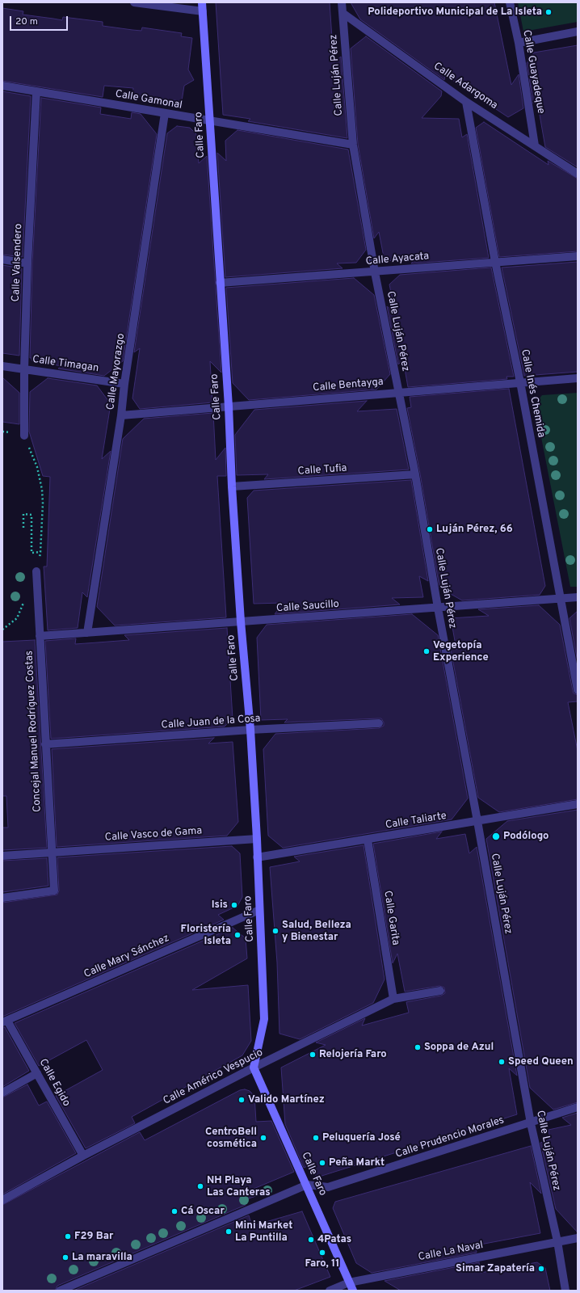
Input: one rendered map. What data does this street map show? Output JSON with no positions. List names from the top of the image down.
{
  "streets": {
    "street": [
      "Calle Guayadeque",
      "Calle Luján Pérez",
      "Calle Adargoma",
      "Calle Gamonal",
      "Calle Faro",
      "Calle Ayacata",
      "Calle Valsendero",
      "Calle Timagan",
      "Calle Mayorazgo",
      "Calle Bentayga",
      "Calle Inés Chemida",
      "Calle Tufia",
      "Calle Saucillo",
      "Calle Juan de la Cosa",
      "Concejal Manuel Rodríguez Costas",
      "Calle Taliarte",
      "Calle Vasco de Gama",
      "Calle Garita",
      "Calle Mary Sánchez",
      "Calle Américo Vespucio",
      "Calle Egido",
      "Calle Prudencio Morales",
      "Calle La Naval"
    ]
  },
  "crossings": [
    ["Calle Guayadeque", "Calle Adargoma"],
    ["Calle Luján Pérez", "Calle Adargoma"],
    ["Calle Luján Pérez", "Calle Gamonal"],
    ["Calle Luján Pérez", "Calle Ayacata"],
    ["Calle Luján Pérez", "Calle Bentayga"],
    ["Calle Luján Pérez", "Calle Tufia"],
    ["Calle Luján Pérez", "Calle Saucillo"],
    ["Calle Luján Pérez", "Calle Taliarte"],
    ["Calle Luján Pérez", "Calle Prudencio Morales"],
    ["Calle Luján Pérez", "Calle La Naval"],
    ["Calle Adargoma", "Calle Inés Chemida"],
    ["Calle Gamonal", "Calle Faro"],
    ["Calle Gamonal", "Calle Valsendero"],
    ["Calle Gamonal", "Calle Mayorazgo"],
    ["Calle Faro", "Calle Ayacata"],
    ["Calle Faro", "Calle Bentayga"],
    ["Calle Faro", "Calle Tufia"],
    ["Calle Faro", "Calle Saucillo"],
    ["Calle Faro", "Calle Juan de la Cosa"],
    ["Calle Faro", "Calle Taliarte"],
    ["Calle Faro", "Calle Vasco de Gama"],
    ["Calle Faro", "Calle Mary Sánchez"],
    ["Calle Faro", "Calle Américo Vespucio"],
    ["Calle Faro", "Calle Prudencio Morales"],
    ["Calle Faro", "Calle La Naval"],
    ["Calle Ayacata", "Calle Inés Chemida"],
    ["Calle Valsendero", "Calle Timagan"],
    ["Calle Timagan", "Calle Mayorazgo"],
    ["Calle Mayorazgo", "Calle Bentayga"],
    ["Calle Mayorazgo", "Calle Saucillo"],
    ["Calle Bentayga", "Calle Inés Chemida"],
    ["Calle Inés Chemida", "Calle Saucillo"],
    ["Calle Saucillo", "Concejal Manuel Rodríguez Costas"],
    ["Calle Juan de la Cosa", "Concejal Manuel Rodríguez Costas"],
    ["Concejal Manuel Rodríguez Costas", "Calle Vasco de Gama"],
    ["Calle Taliarte", "Calle Garita"],
    ["Calle Garita", "Calle Américo Vespucio"],
    ["Calle Mary Sánchez", "Calle Egido"],
    ["Calle Américo Vespucio", "Calle Egido"]
  ],
  "places": [
    "Polideportivo Municipal de La Isleta",
    "Luján Pérez, 66",
    "Vegetopía Experience",
    "Podólogo",
    "Isis",
    "Salud, Belleza y Bienestar",
    "Floristería Isleta",
    "Soppa de Azul",
    "Relojería Faro",
    "Speed Queen",
    "Valido Martínez",
    "CentroBell cosmética",
    "Peluquería José",
    "Peña Markt",
    "NH Playa Las Canteras",
    "Cá Oscar",
    "Mini Market La Puntilla",
    "F29 Bar",
    "4Patas",
    "Faro, 11",
    "La maravilla",
    "Simar Zapatería"
  ],
  "scale_bar": "20 m"
}
